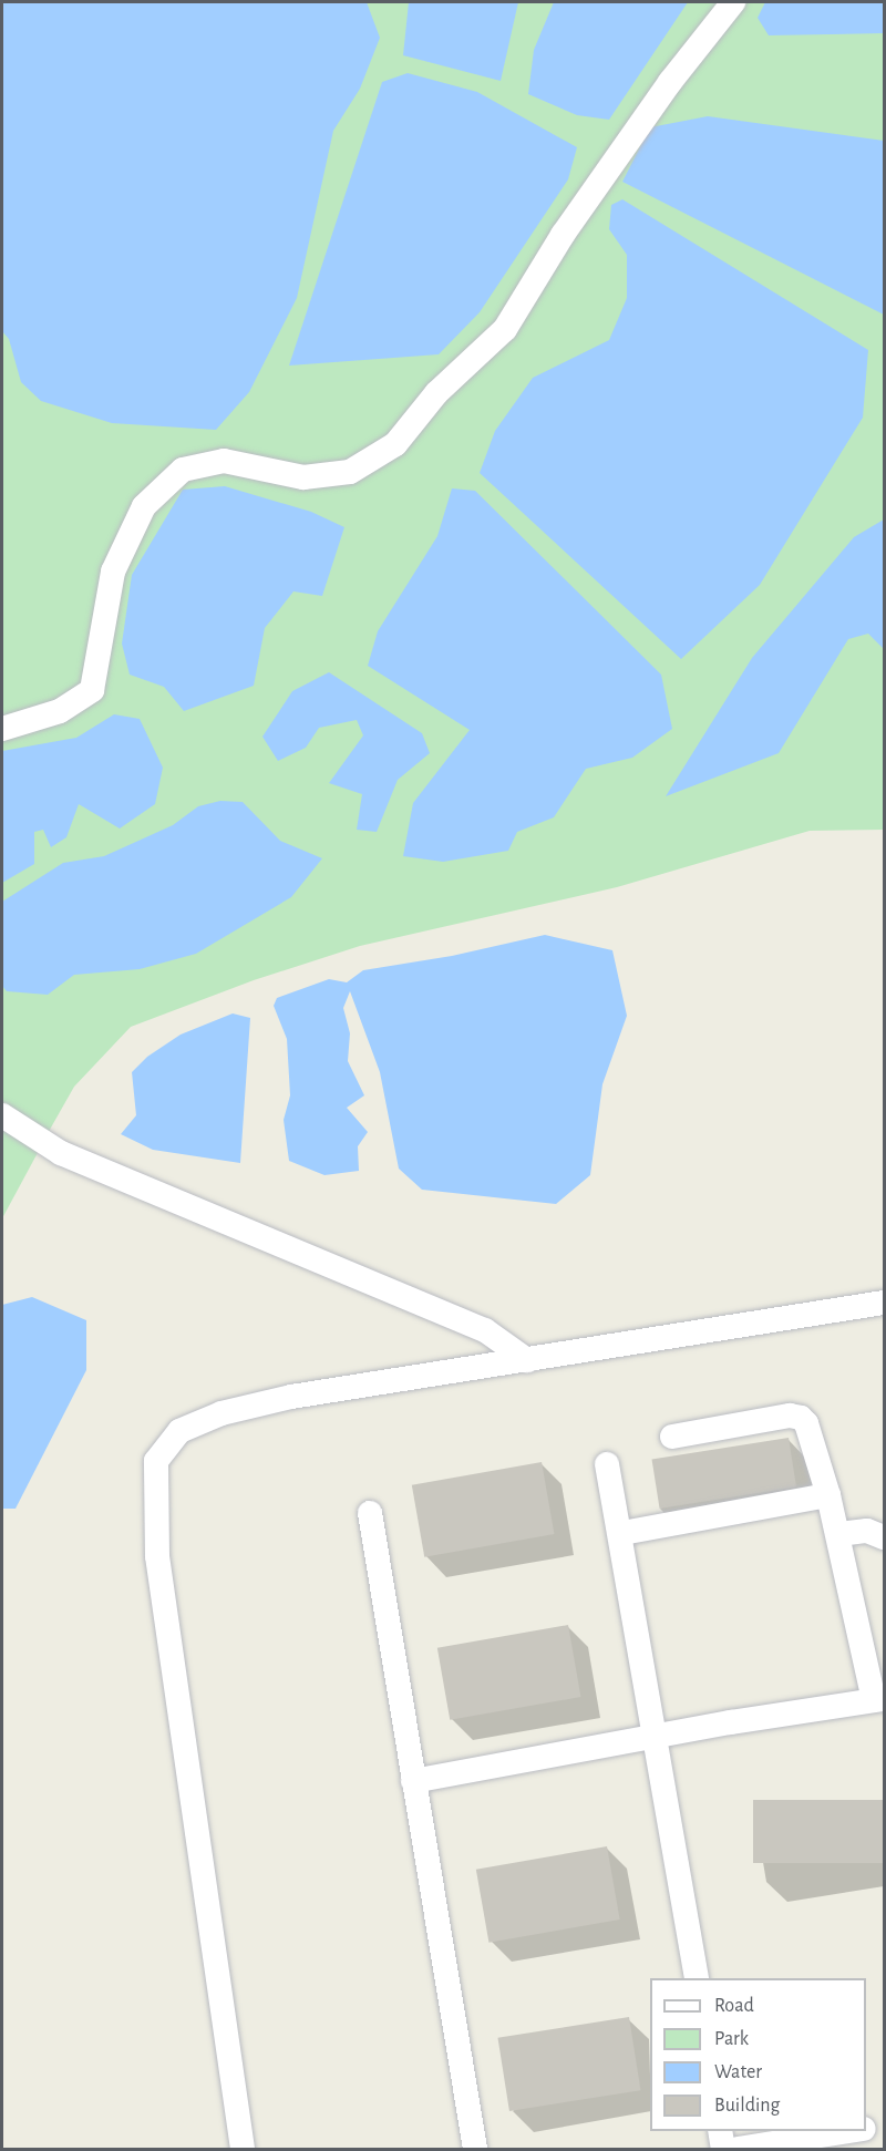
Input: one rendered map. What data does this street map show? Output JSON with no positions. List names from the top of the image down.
{
  "legend": [
    "Road",
    "Park",
    "Water",
    "Building"
  ]
}
